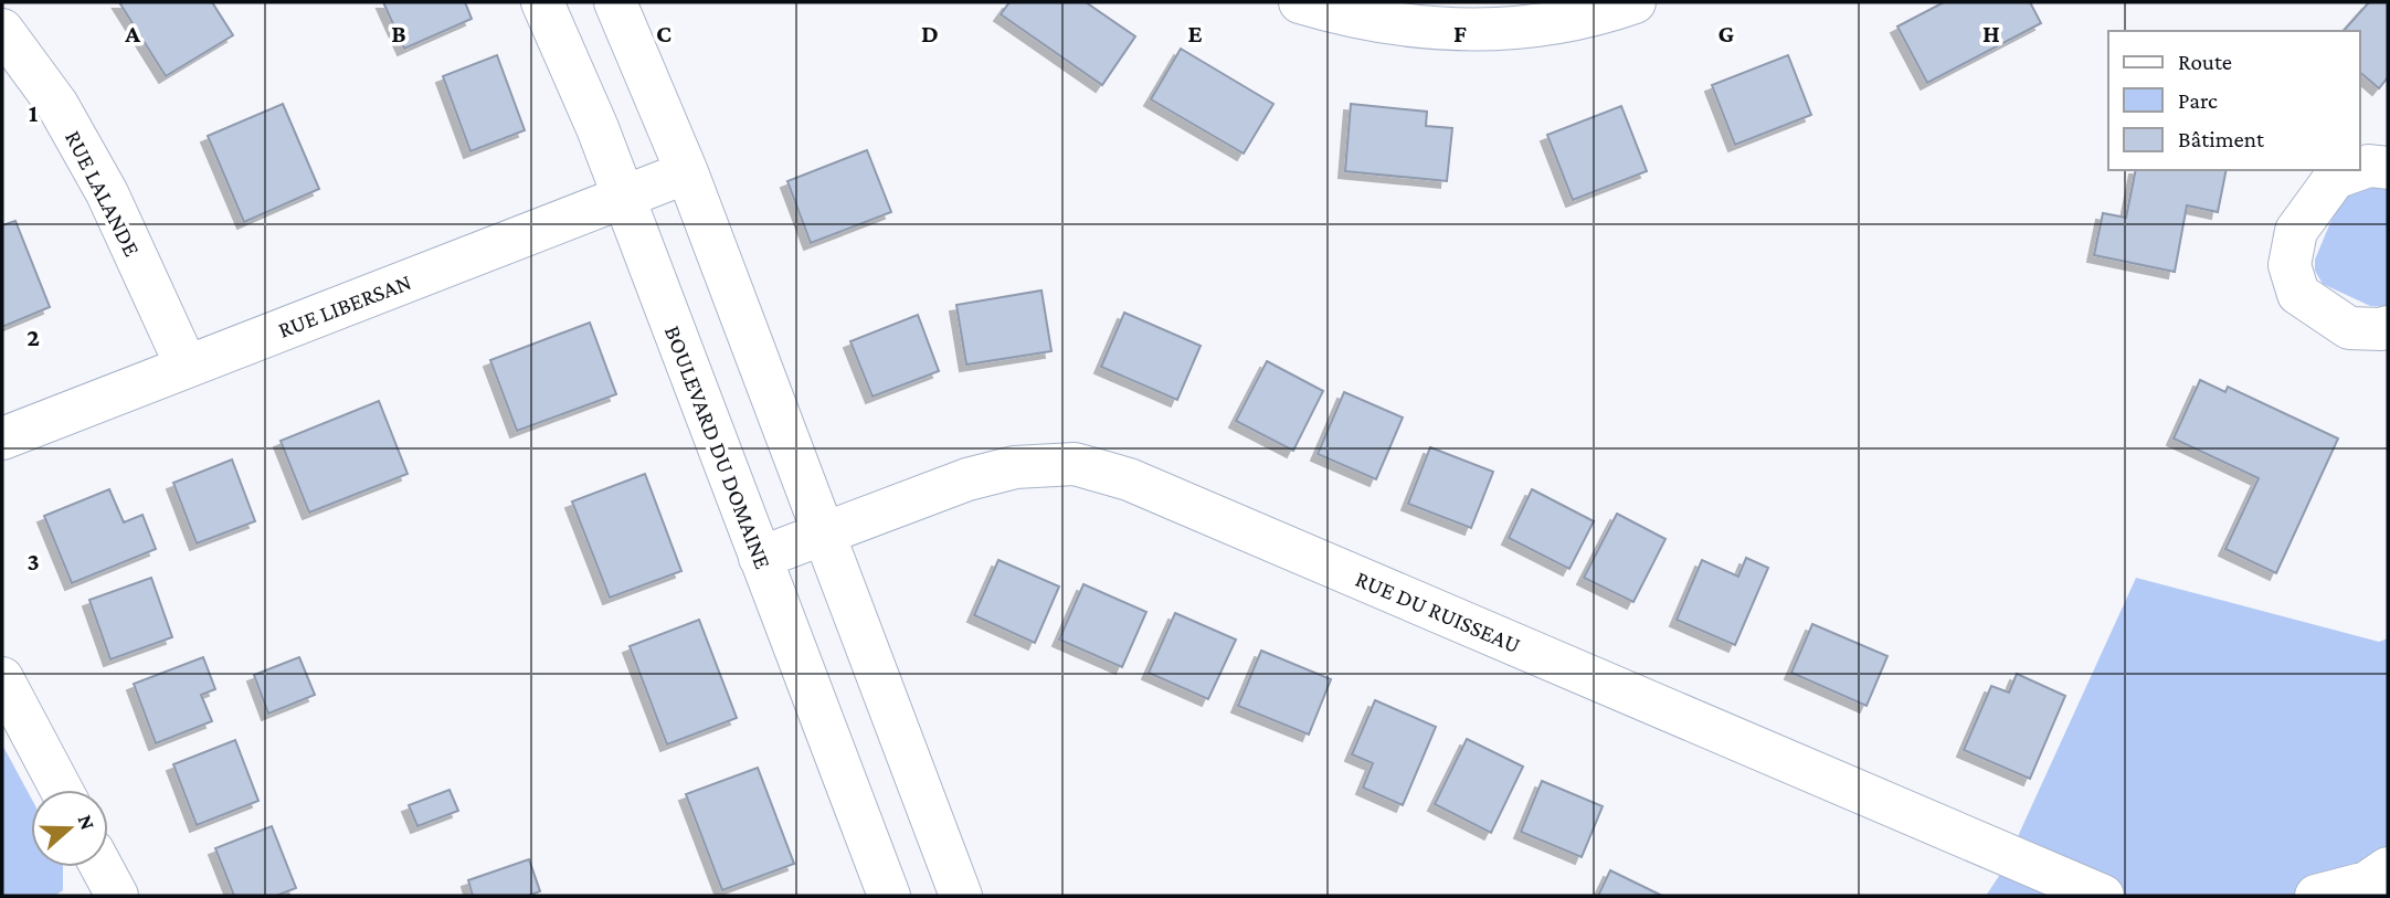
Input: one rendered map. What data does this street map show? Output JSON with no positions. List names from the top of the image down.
{
  "streets": {
    "street": [
      "RUE LALANDE",
      "RUE LIBERSAN",
      "BOULEVARD DU DOMAINE",
      "RUE DU RUISSEAU"
    ]
  },
  "crossings": [
    ["RUE LALANDE", "RUE LIBERSAN"],
    ["RUE LIBERSAN", "BOULEVARD DU DOMAINE"],
    ["BOULEVARD DU DOMAINE", "RUE DU RUISSEAU"]
  ],
  "legend": ["Route", "Parc", "Bâtiment"],
  "north": "right",
  "grid": {
    "columns": [
      "A",
      "B",
      "C",
      "D",
      "E",
      "F",
      "G",
      "H"
    ],
    "rows": ["1", "2", "3"]
  }
}
